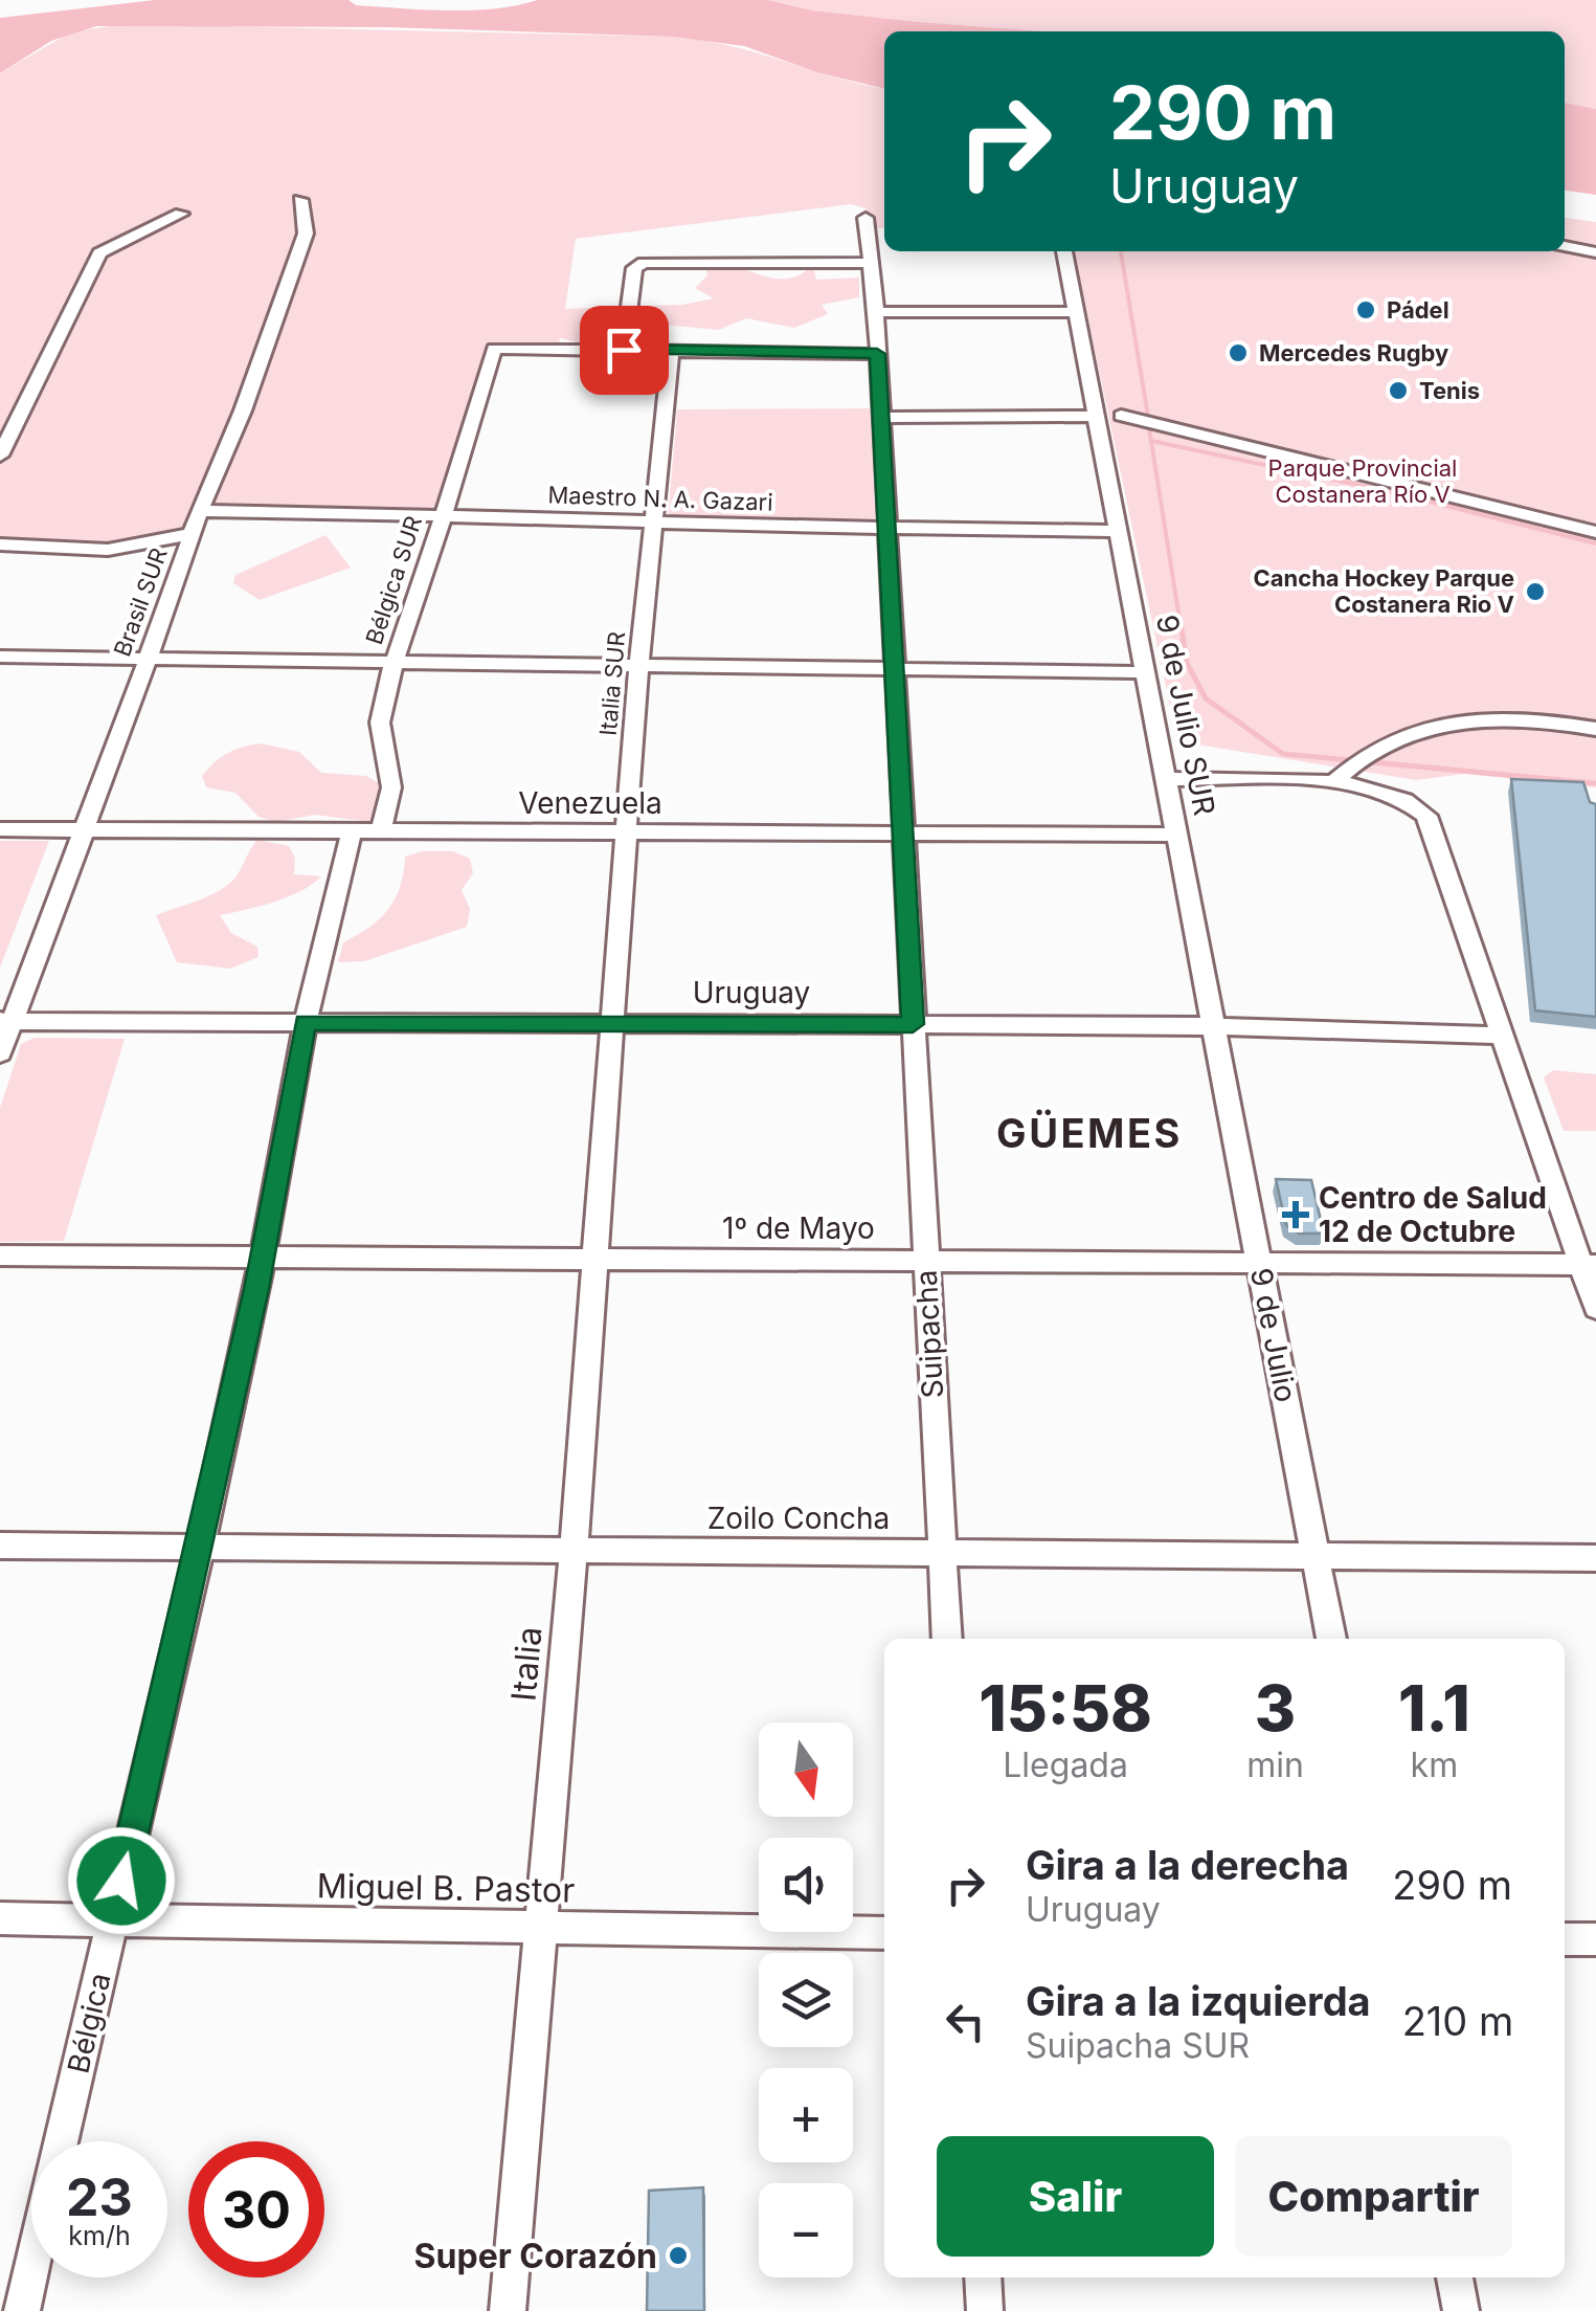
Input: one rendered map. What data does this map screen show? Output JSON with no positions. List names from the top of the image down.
{
  "streets": {
    "street": [
      "Maestro N. A. Gazari",
      "Bélgica SUR",
      "Brasil SUR",
      "Italia SUR",
      "9 de Julio SUR",
      "Venezuela",
      "Uruguay",
      "1º de Mayo",
      "Suipacha",
      "9 de Julio",
      "Zoilo Concha",
      "Italia",
      "Miguel B. Pastor",
      "Bélgica"
    ]
  },
  "crossings": [
    ["Maestro N. A. Gazari", "Bélgica SUR"],
    ["Maestro N. A. Gazari", "Brasil SUR"],
    ["Maestro N. A. Gazari", "Italia SUR"],
    ["Maestro N. A. Gazari", "9 de Julio SUR"],
    ["Maestro N. A. Gazari", "Suipacha"],
    ["Bélgica SUR", "Venezuela"],
    ["Brasil SUR", "Venezuela"],
    ["Brasil SUR", "Uruguay"],
    ["Italia SUR", "Venezuela"],
    ["Italia SUR", "Uruguay"],
    ["Italia SUR", "Italia"],
    ["9 de Julio SUR", "Venezuela"],
    ["9 de Julio SUR", "Uruguay"],
    ["9 de Julio SUR", "9 de Julio"],
    ["Venezuela", "Suipacha"],
    ["Uruguay", "Suipacha"],
    ["Uruguay", "9 de Julio"],
    ["Uruguay", "Italia"],
    ["Uruguay", "Bélgica"],
    ["1º de Mayo", "Suipacha"],
    ["1º de Mayo", "9 de Julio"],
    ["1º de Mayo", "Italia"],
    ["1º de Mayo", "Bélgica"],
    ["Suipacha", "Zoilo Concha"],
    ["9 de Julio", "Zoilo Concha"],
    ["Zoilo Concha", "Italia"],
    ["Zoilo Concha", "Bélgica"],
    ["Italia", "Miguel B. Pastor"],
    ["Miguel B. Pastor", "Bélgica"]
  ],
  "districts": ["GÜEMES"],
  "parks": ["Parque Provincial Costanera Río V"],
  "places": {
    "other": [
      "Pádel",
      "Mercedes Rugby",
      "Tenis",
      "Cancha Hockey Parque Costanera Rio V",
      "Super Corazón"
    ],
    "health": ["Centro de Salud 12 de Octubre"]
  },
  "north": "bottom",
  "page": {
    "turn": ["290 m", "Uruguay"],
    "eta": [
      "15:58",
      "Llegada",
      "3",
      "min",
      "1.1",
      "km"
    ],
    "map_buttons": ["+", "−"],
    "list": [
      {
        "name": "Gira a la derecha",
        "note": "Uruguay",
        "value": "290 m"
      },
      {
        "name": "Gira a la izquierda",
        "note": "Suipacha SUR",
        "value": "210 m"
      }
    ],
    "buttons": ["Salir", "Compartir"],
    "speed": "23 km/h",
    "limit": "30"
  }
}
